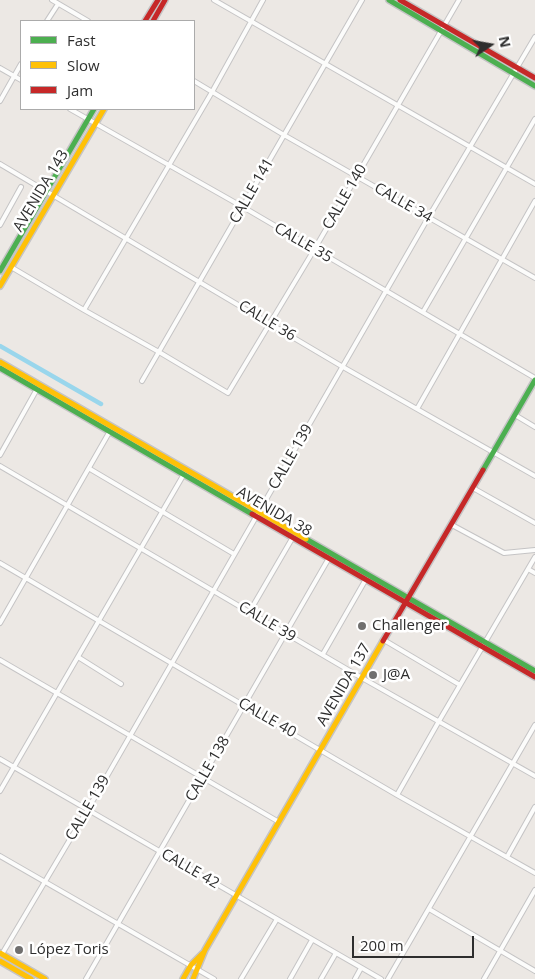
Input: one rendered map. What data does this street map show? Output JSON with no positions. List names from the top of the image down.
{
  "streets": {
    "main road": ["AVENIDA 143", "AVENIDA 38", "AVENIDA 137"],
    "street": [
      "CALLE 141",
      "CALLE 140",
      "CALLE 34",
      "CALLE 35",
      "CALLE 36",
      "CALLE 139",
      "CALLE 39",
      "CALLE 40",
      "CALLE 138",
      "CALLE 42"
    ]
  },
  "crossings": [
    ["AVENIDA 143", "CALLE 35"],
    ["AVENIDA 143", "CALLE 36"],
    ["CALLE 141", "CALLE 140"],
    ["CALLE 141", "CALLE 34"],
    ["CALLE 141", "CALLE 35"],
    ["CALLE 141", "CALLE 36"],
    ["CALLE 140", "CALLE 34"],
    ["CALLE 140", "CALLE 35"],
    ["CALLE 140", "CALLE 36"],
    ["CALLE 34", "CALLE 139"],
    ["CALLE 35", "CALLE 139"],
    ["CALLE 35", "AVENIDA 137"],
    ["CALLE 36", "CALLE 139"],
    ["CALLE 36", "AVENIDA 137"],
    ["CALLE 139", "AVENIDA 38"],
    ["CALLE 139", "CALLE 39"],
    ["CALLE 139", "CALLE 40"],
    ["CALLE 139", "CALLE 42"],
    ["AVENIDA 38", "AVENIDA 137"],
    ["AVENIDA 38", "CALLE 138"],
    ["CALLE 39", "AVENIDA 137"],
    ["CALLE 39", "CALLE 138"],
    ["AVENIDA 137", "CALLE 40"],
    ["AVENIDA 137", "CALLE 42"],
    ["CALLE 40", "CALLE 138"],
    ["CALLE 138", "CALLE 42"]
  ],
  "places": ["Challenger", "J@A", "López Toris"],
  "legend": ["Fast", "Slow", "Jam"],
  "scale_bar": "200 m",
  "north": "right"
}
